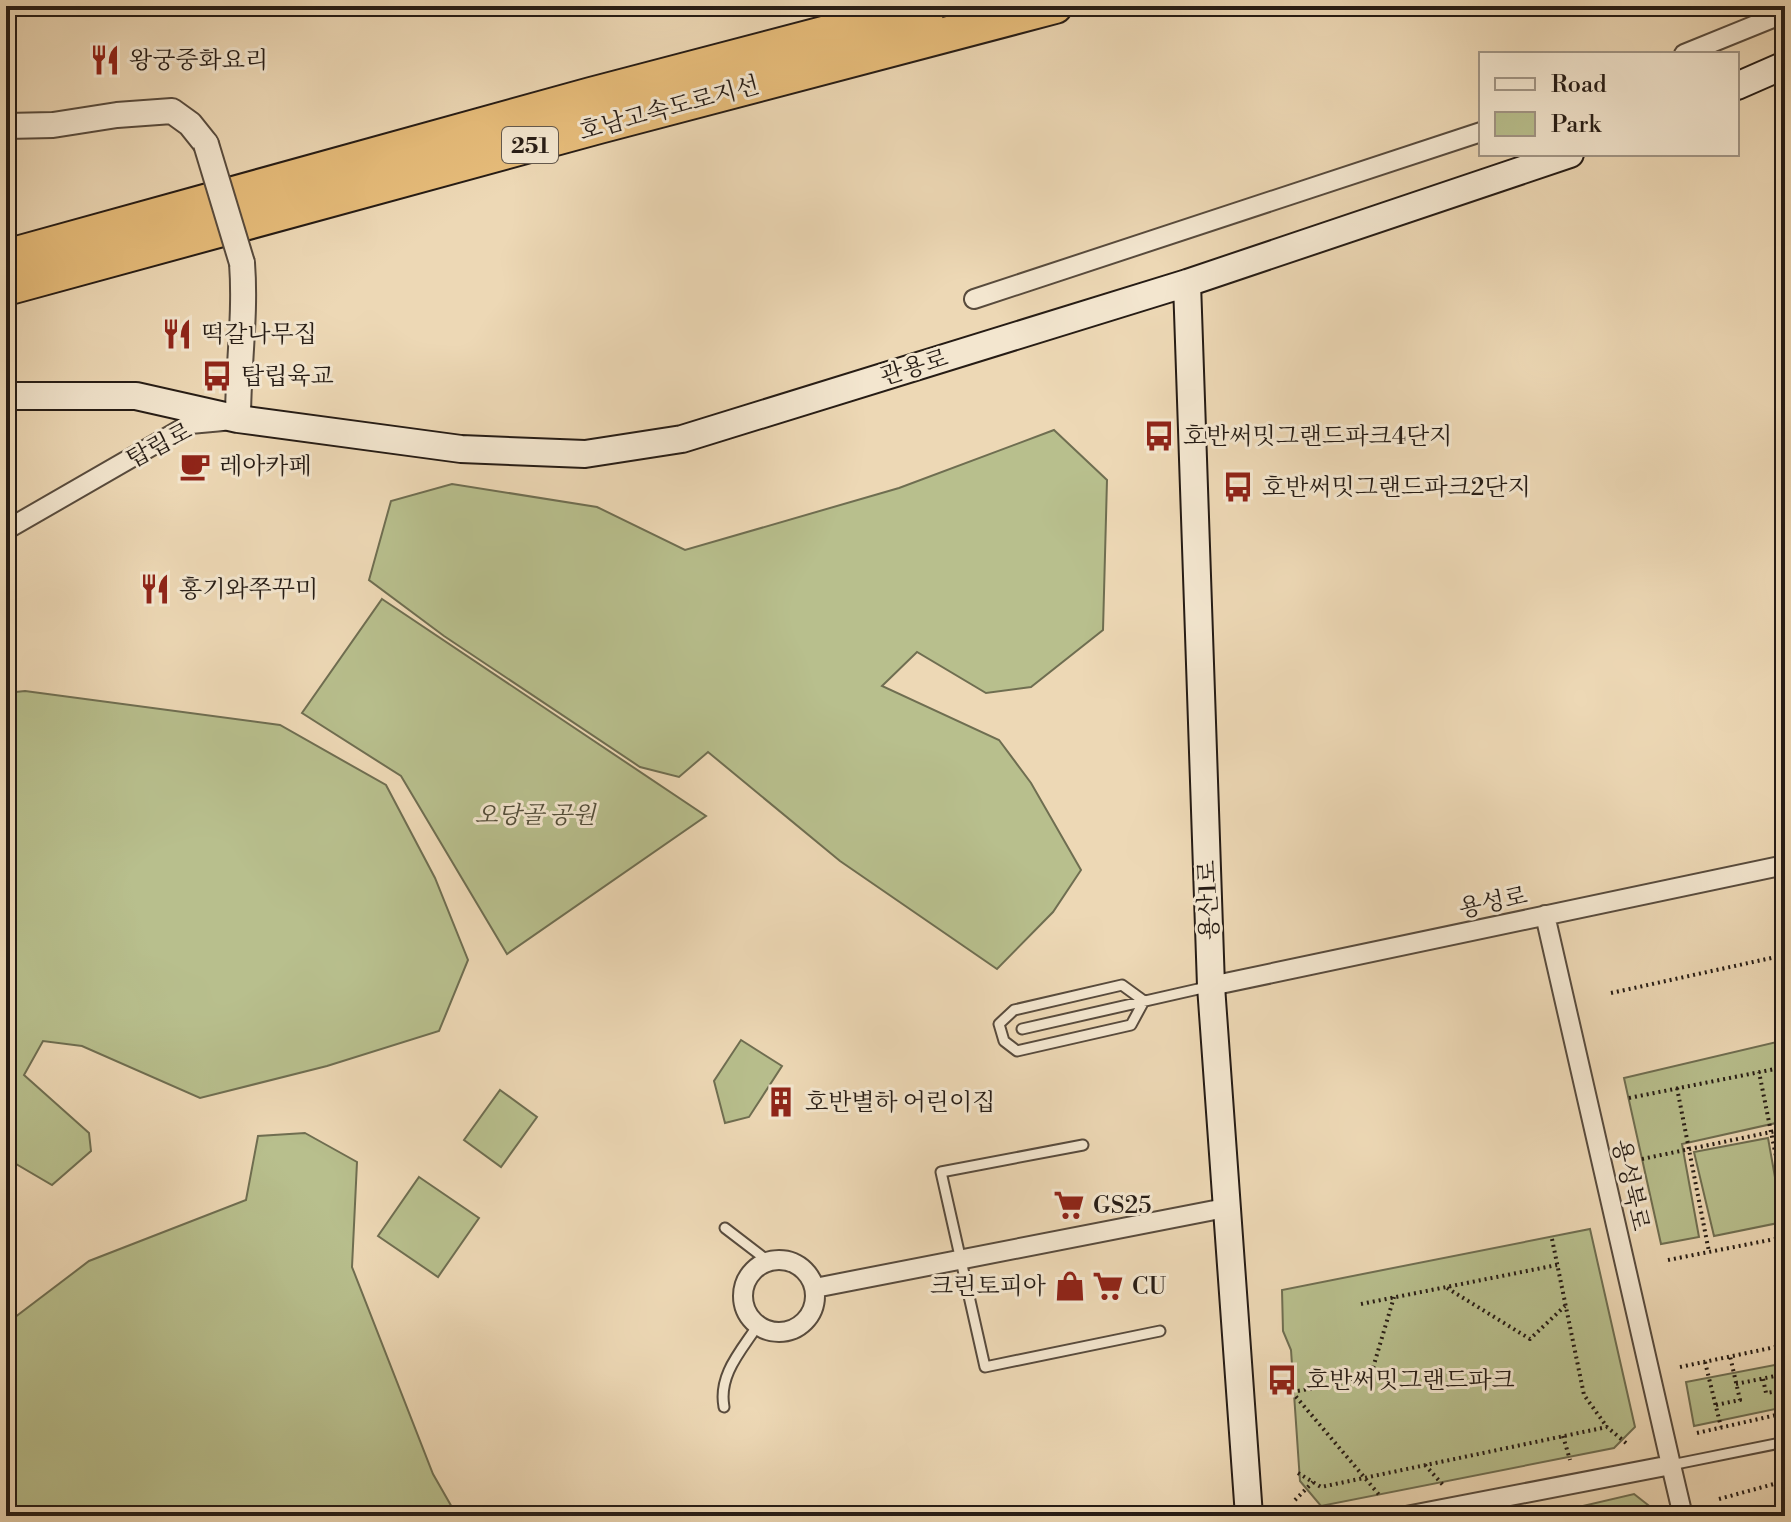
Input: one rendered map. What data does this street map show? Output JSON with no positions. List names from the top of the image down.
{
  "streets": {
    "highway": ["호남고속도로지선", "251"],
    "main road": ["관용로", "탑립로", "용산1로"],
    "street": ["용성로", "용성북로"]
  },
  "crossings": [
    ["관용로", "탑립로"],
    ["관용로", "용산1로"],
    ["용산1로", "용성로"],
    ["용성로", "용성북로"]
  ],
  "parks": ["오당골 공원"],
  "places": {
    "restaurant": ["왕궁중화요리", "떡갈나무집", "홍기와쭈꾸미"],
    "bus stop": [
      "탑립육교",
      "호반써밋그랜드파크4단지",
      "호반써밋그랜드파크2단지",
      "호반써밋그랜드파크"
    ],
    "cafe": ["레아카페"],
    "building": ["호반별하 어린이집"],
    "supermarket": ["GS25", "CU"],
    "shop": ["크린토피아"]
  },
  "legend": ["Road", "Park"]
}
